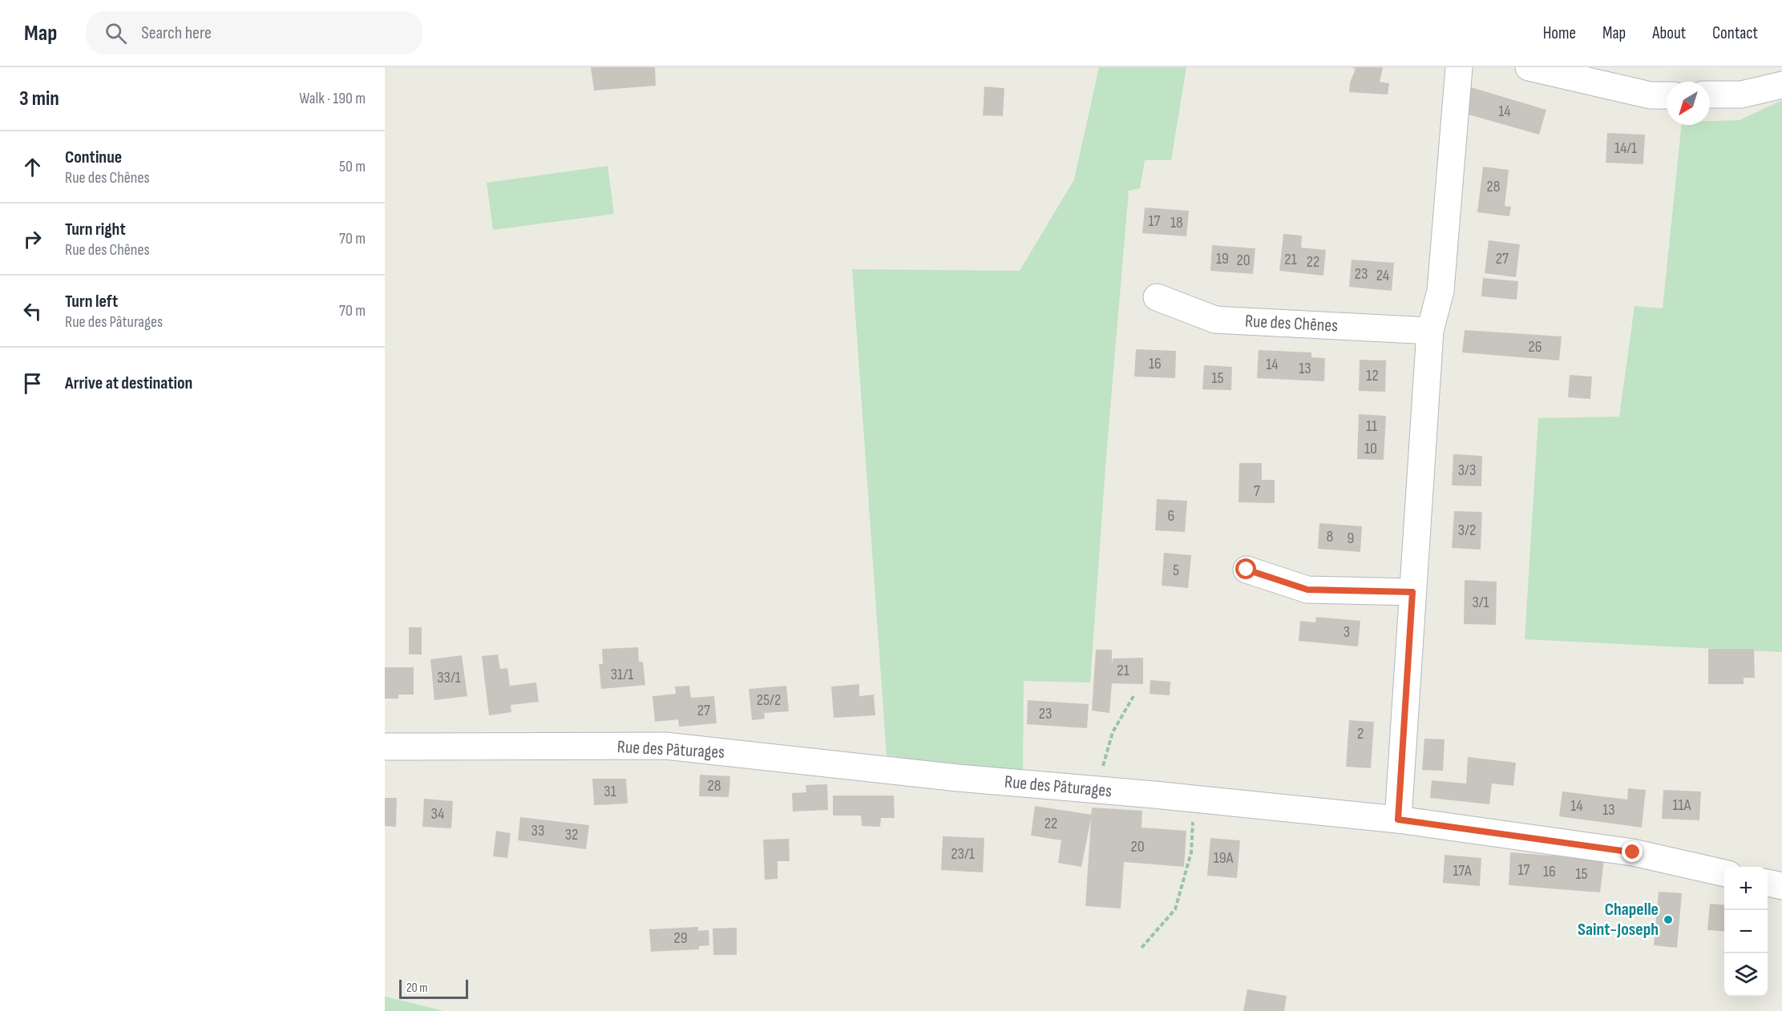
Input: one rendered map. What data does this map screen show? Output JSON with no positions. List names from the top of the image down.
{
  "streets": {
    "street": ["Rue des Chênes", "Rue des Pâturages"]
  },
  "places": ["Chapelle Saint-Joseph"],
  "house_numbers": [
    "14",
    "14/1",
    "28",
    "17",
    "18",
    "19",
    "27",
    "21",
    "20",
    "22",
    "23",
    "24",
    "26",
    "16",
    "14",
    "13",
    "12",
    "15",
    "11",
    "10",
    "3/3",
    "7",
    "6",
    "3/2",
    "8",
    "9",
    "5",
    "3/1",
    "3",
    "21",
    "31/1",
    "33/1",
    "25/2",
    "27",
    "23",
    "2",
    "28",
    "31",
    "11A",
    "14",
    "13",
    "34",
    "22",
    "33",
    "32",
    "20",
    "23/1",
    "19A",
    "17",
    "17A",
    "16",
    "15",
    "29"
  ],
  "scale_bar": "20 m",
  "north": "bottom left",
  "page": {
    "header": "Map",
    "search": "Search here",
    "nav": [
      "Home",
      "Map",
      "About",
      "Contact"
    ],
    "heading": ["3 min", "Walk · 190 m"],
    "list": [
      ["Continue", "Rue des Chênes", "50 m"],
      ["Turn right", "Rue des Chênes", "70 m"],
      ["Turn left", "Rue des Pâturages", "70 m"],
      "Arrive at destination"
    ],
    "map_buttons": ["+", "−"],
    "scale": "20 m"
  }
}
